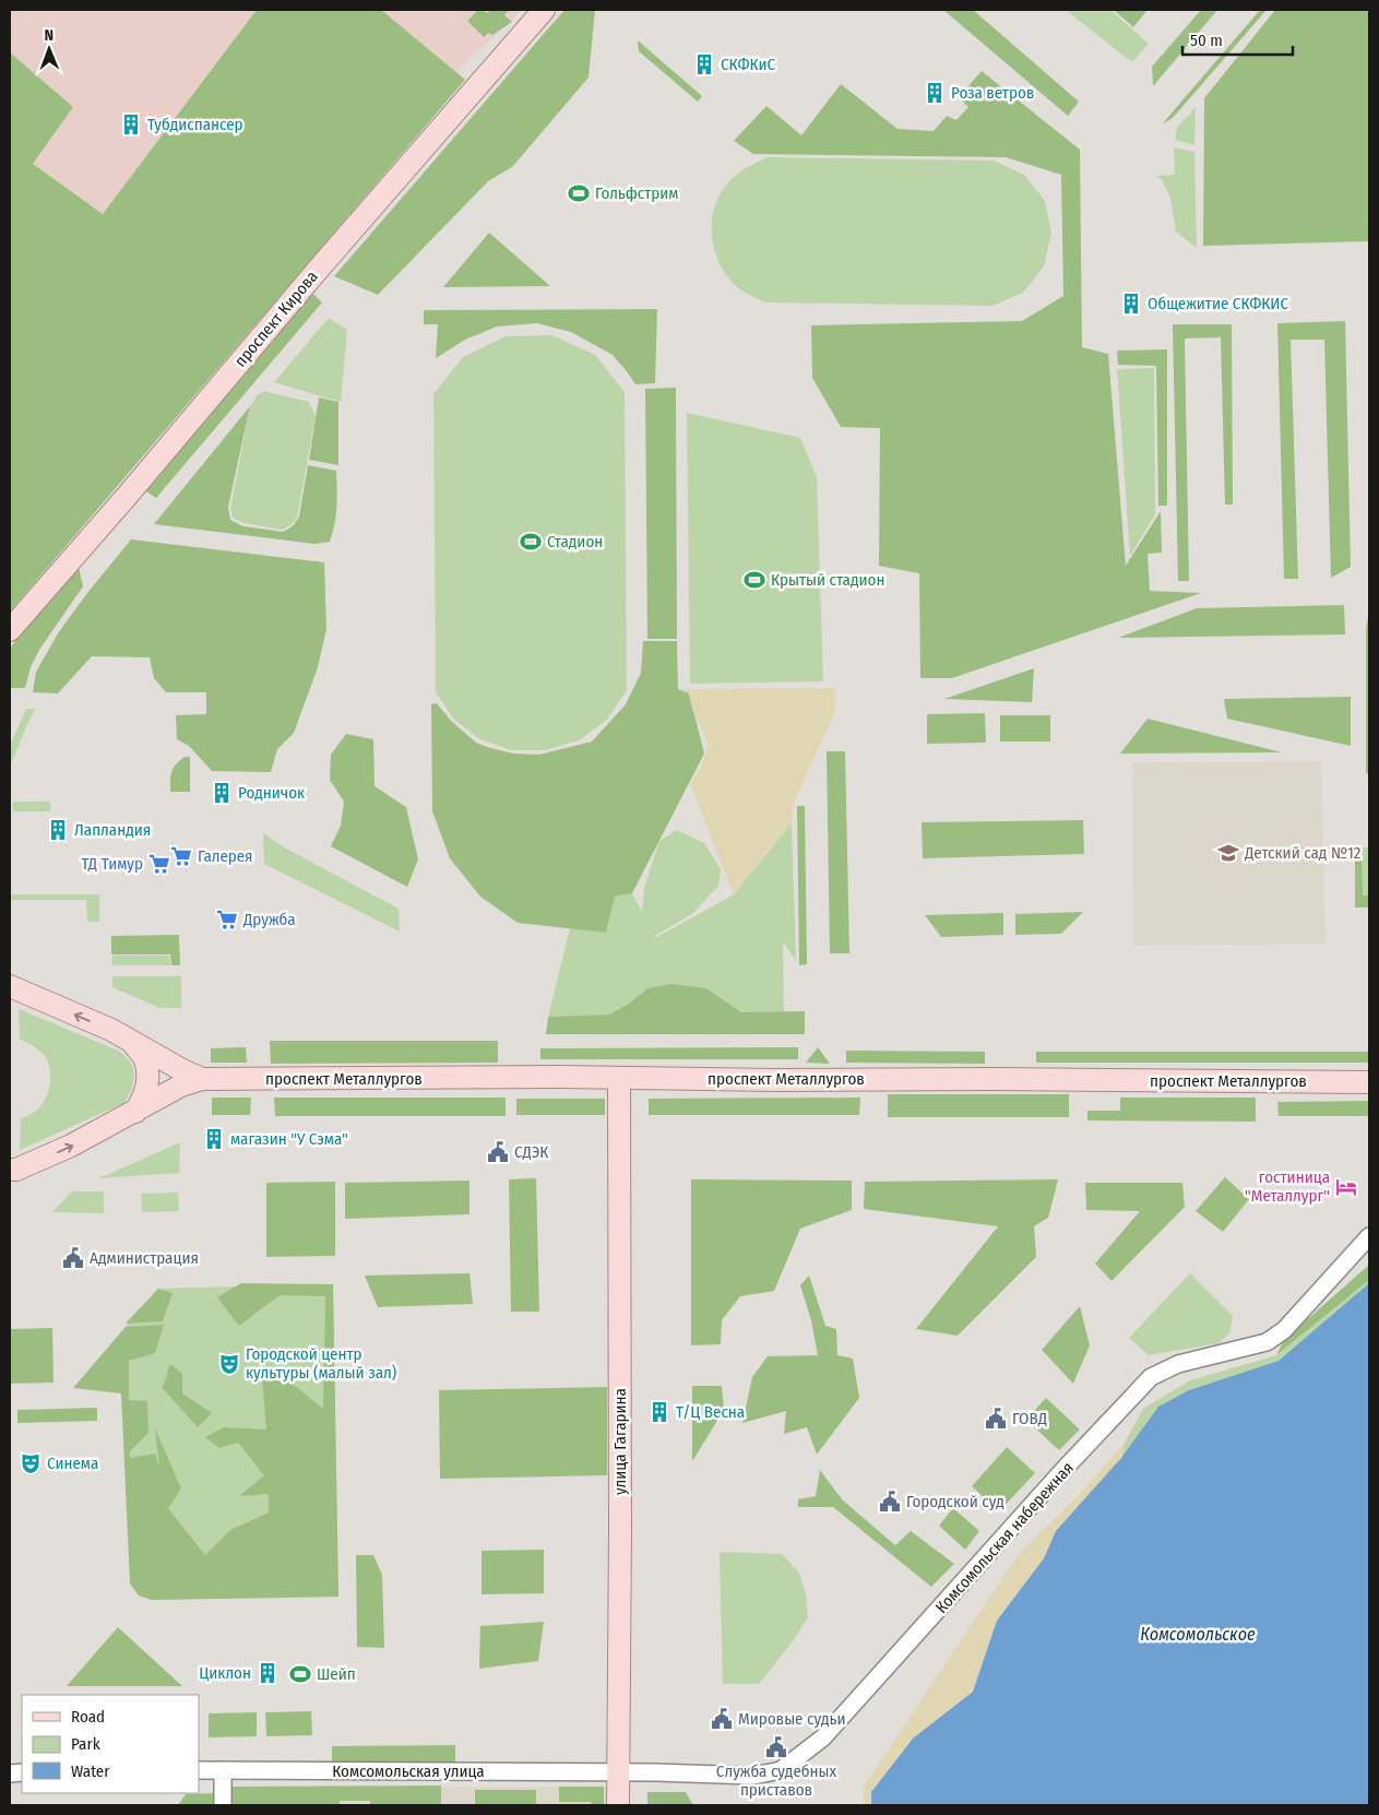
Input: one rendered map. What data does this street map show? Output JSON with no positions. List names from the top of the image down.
{
  "streets": {
    "main road": ["проспект Кирова", "проспект Металлургов", "улица Гагарина"],
    "street": ["Комсомольская набережная", "Комсомольская улица"]
  },
  "crossings": [
    ["проспект Металлургов", "улица Гагарина"],
    ["улица Гагарина", "Комсомольская набережная"],
    ["улица Гагарина", "Комсомольская улица"],
    ["Комсомольская набережная", "Комсомольская улица"]
  ],
  "water": ["Комсомольское"],
  "places": {
    "building": [
      "СКФКиС",
      "Роза ветров",
      "Тубдиспансер",
      "Общежитие СКФКИС",
      "Родничок",
      "Лапландия",
      "магазин \"У Сэма\"",
      "Т/Ц Весна",
      "Циклон"
    ],
    "sports": [
      "Гольфстрим",
      "Стадион",
      "Крытый стадион",
      "Шейп"
    ],
    "school or university": ["Детский сад №12"],
    "supermarket": ["Галерея", "ТД Тимур", "Дружба"],
    "public building": [
      "СДЭК",
      "Администрация",
      "ГОВД",
      "Городской суд",
      "Мировые судьи",
      "Служба судебных приставов"
    ],
    "hotel": ["гостиница \"Металлург\""],
    "theatre": ["Городской центр культуры (малый зал)", "Синема"]
  },
  "legend": ["Road", "Park", "Water"],
  "scale_bar": "50 m",
  "north": "top"
}
